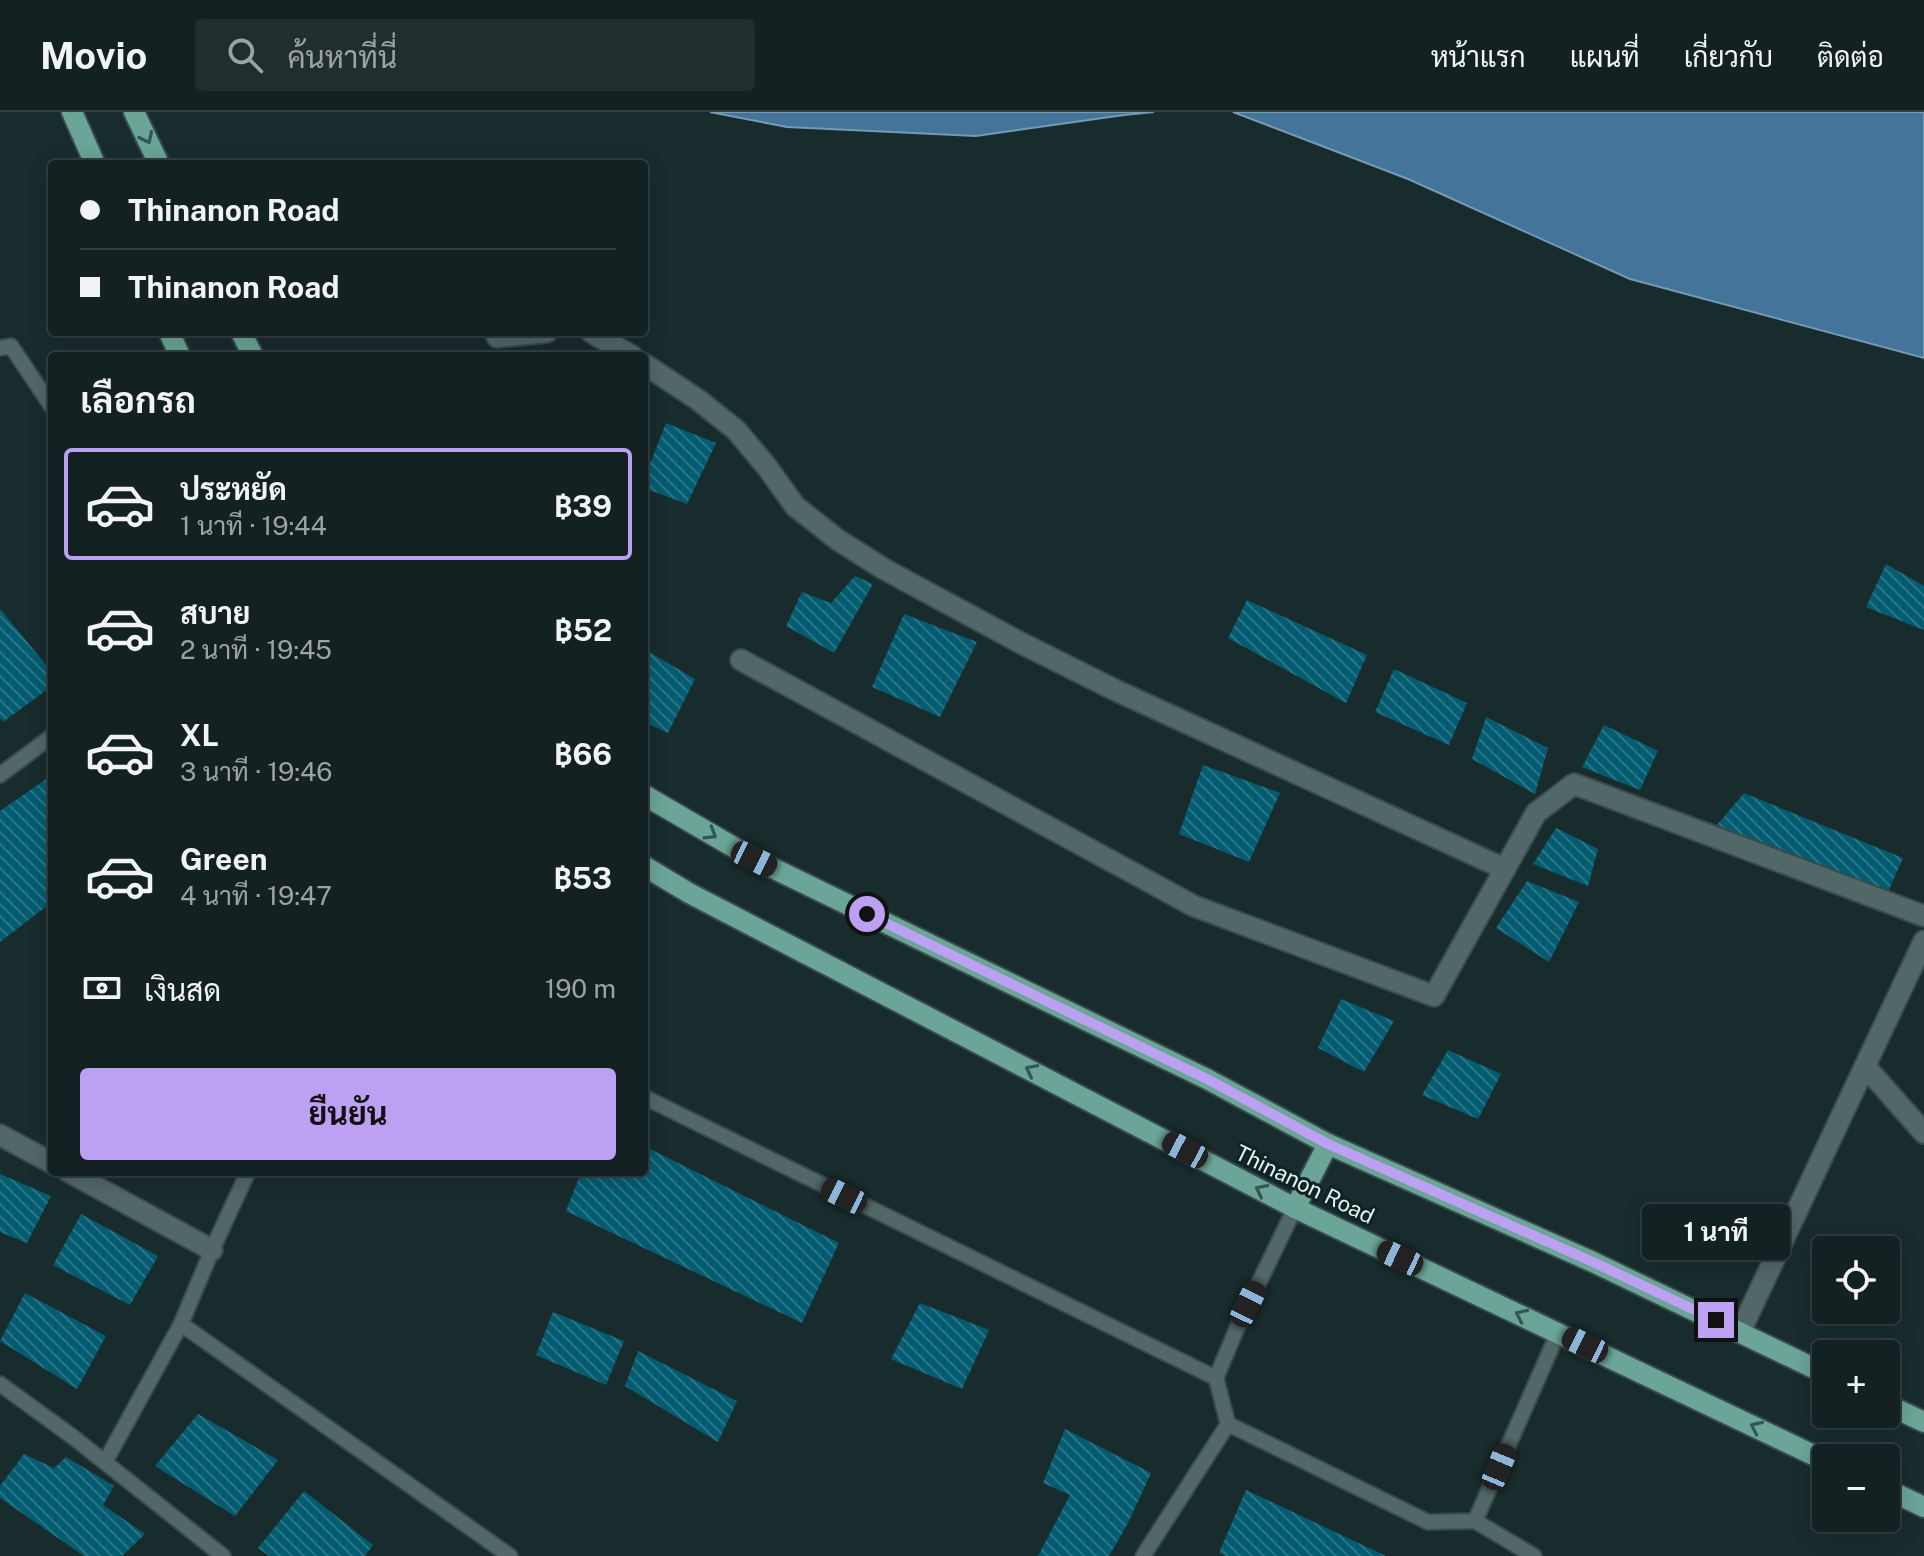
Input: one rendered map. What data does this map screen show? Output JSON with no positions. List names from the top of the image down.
{
  "streets": {
    "main road": ["Thinanon Road"]
  },
  "page": {
    "header": "Movio",
    "search": "ค้นหาที่นี่",
    "nav": [
      "หน้าแรก",
      "แผนที่",
      "เกี่ยวกับ",
      "ติดต่อ"
    ],
    "banner": ["Thinanon Road", "Thinanon Road"],
    "heading": "เลือกรถ",
    "list": [
      {
        "name": "ประหยัด",
        "note": "1 นาที · 19:44",
        "value": "฿39"
      },
      {
        "name": "สบาย",
        "note": "2 นาที · 19:45",
        "value": "฿52"
      },
      {
        "name": "XL",
        "note": "3 นาที · 19:46",
        "value": "฿66"
      },
      {
        "name": "Green",
        "note": "4 นาที · 19:47",
        "value": "฿53"
      }
    ],
    "pay": ["เงินสด", "190 m"],
    "buttons": "ยืนยัน",
    "bubble": "1 นาที",
    "map_buttons": ["+", "−"]
  }
}
